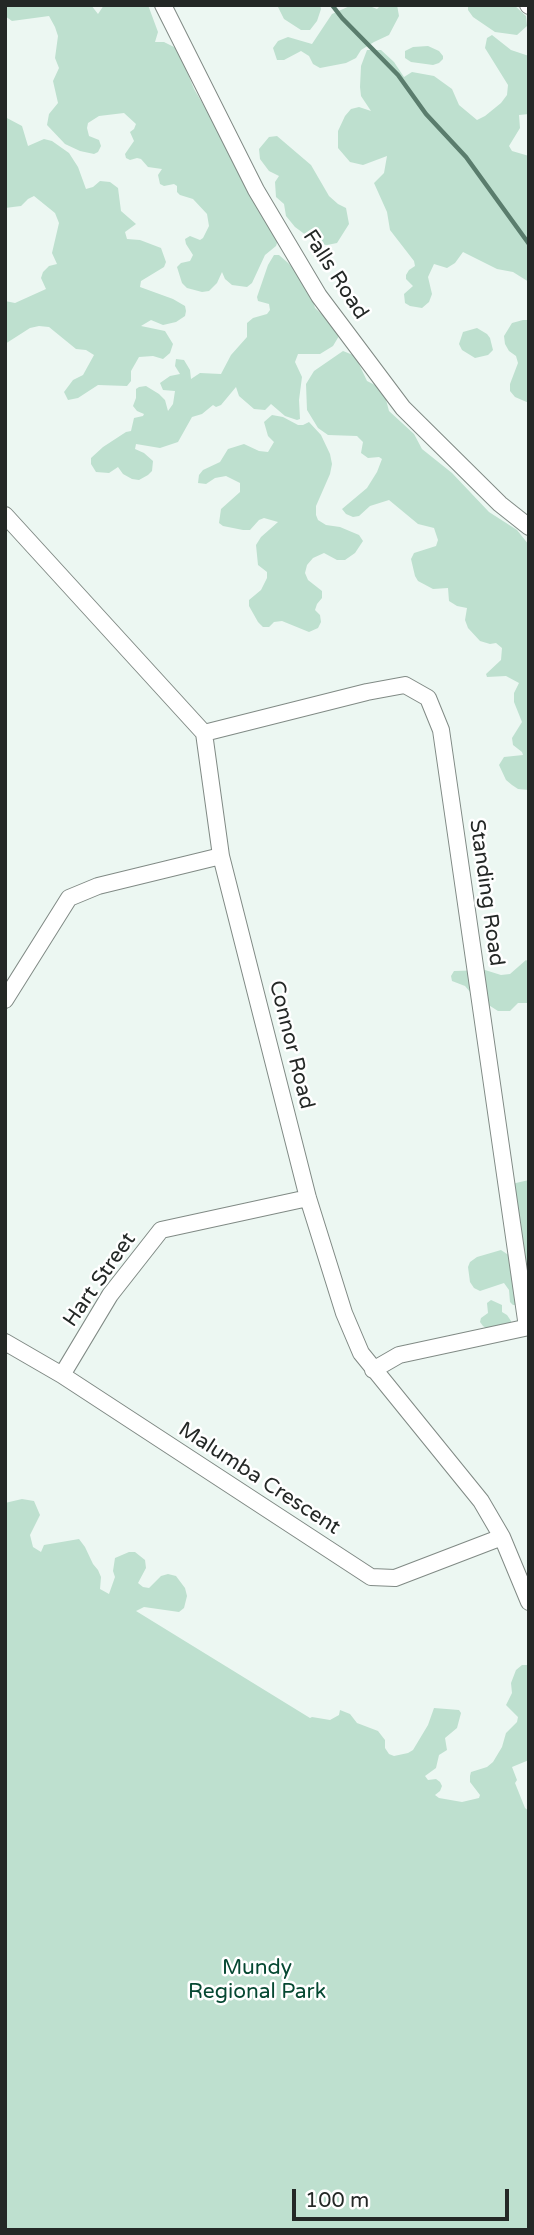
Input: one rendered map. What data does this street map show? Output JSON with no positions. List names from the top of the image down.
{
  "streets": {
    "street": [
      "Falls Road",
      "Standing Road",
      "Connor Road",
      "Hart Street",
      "Malumba Crescent"
    ]
  },
  "crossings": [
    ["Standing Road", "Connor Road"],
    ["Connor Road", "Hart Street"],
    ["Connor Road", "Malumba Crescent"],
    ["Hart Street", "Malumba Crescent"]
  ],
  "parks": ["Mundy Regional Park"],
  "scale_bar": "100 m"
}
